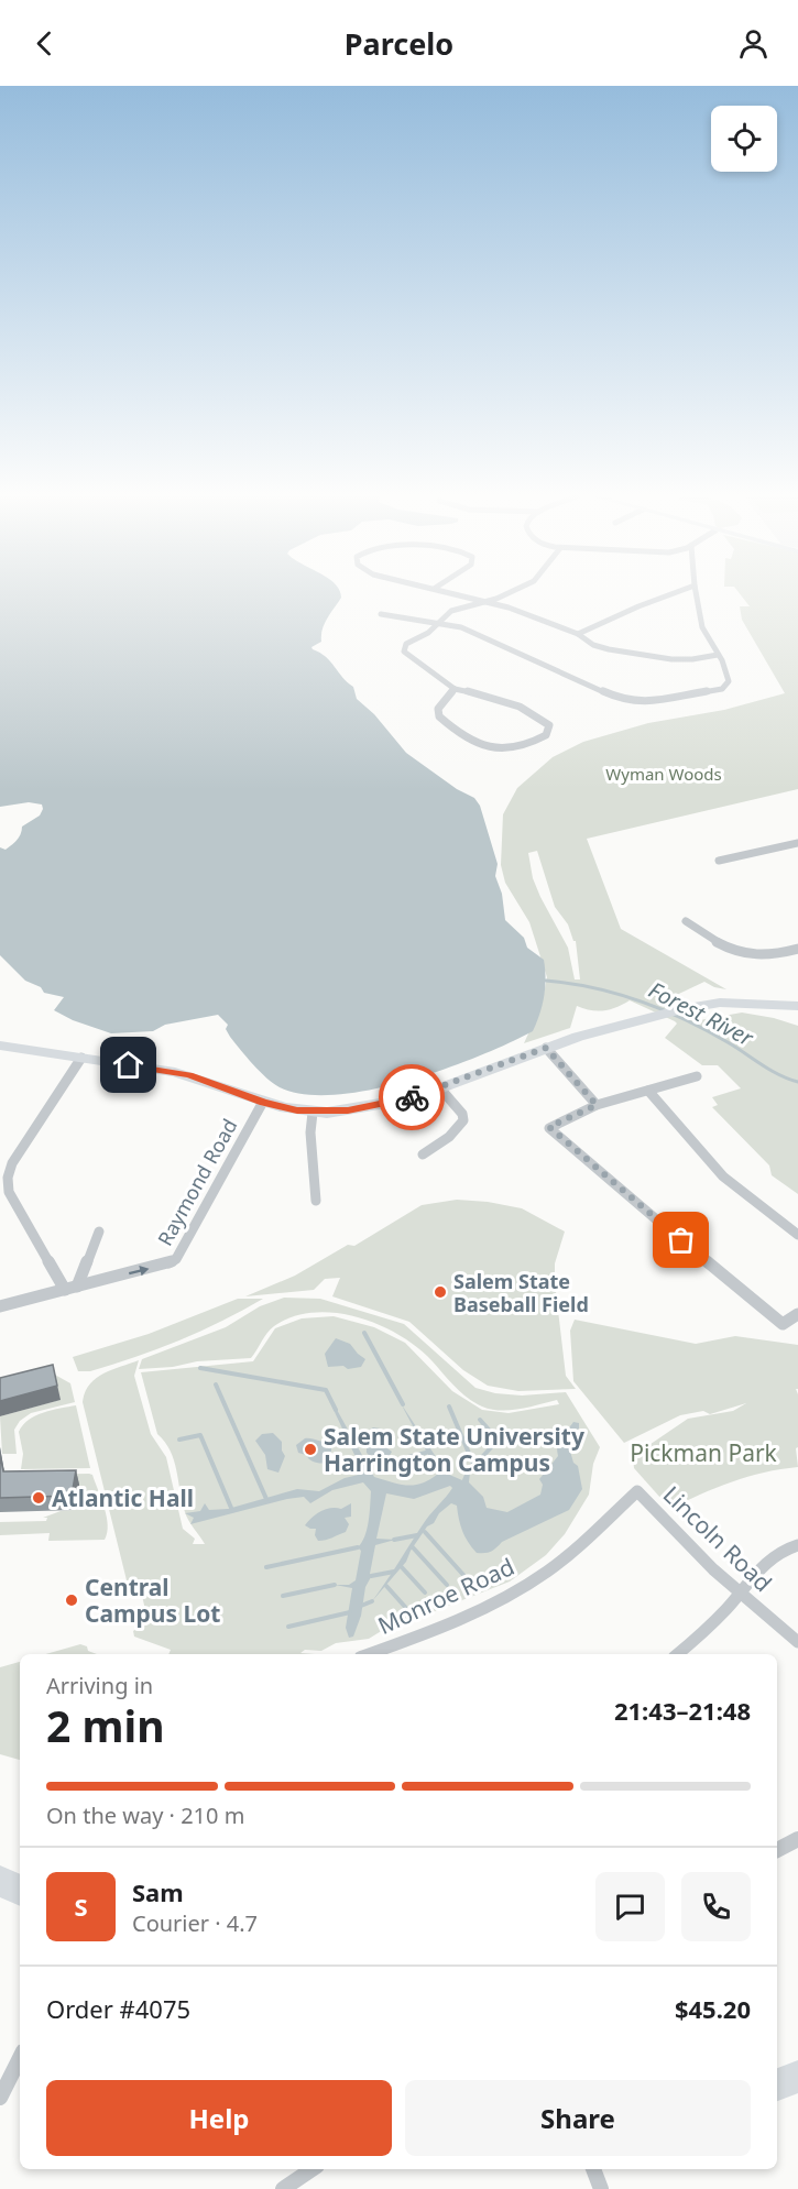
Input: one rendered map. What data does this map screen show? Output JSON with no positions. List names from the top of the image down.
{
  "streets": {
    "street": ["Raymond Road", "Lincoln Road", "Monroe Road"]
  },
  "crossings": [
    ["Lincoln Road", "Monroe Road"]
  ],
  "one_way": ["Raymond Road"],
  "water": ["Forest River"],
  "parks": ["Wyman Woods", "Pickman Park"],
  "places": [
    "Salem State Baseball Field",
    "Salem State University Harrington Campus",
    "Atlantic Hall",
    "Central Campus Lot"
  ],
  "page": {
    "header": "Parcelo",
    "heading": ["2 min", "Arriving in", "21:43–21:48"],
    "panel": [
      "Sam",
      "Courier · 4.7",
      "Order #4075",
      "$45.20"
    ],
    "bar": "On the way · 210 m",
    "round": "S",
    "buttons": ["Help", "Share"]
  }
}
